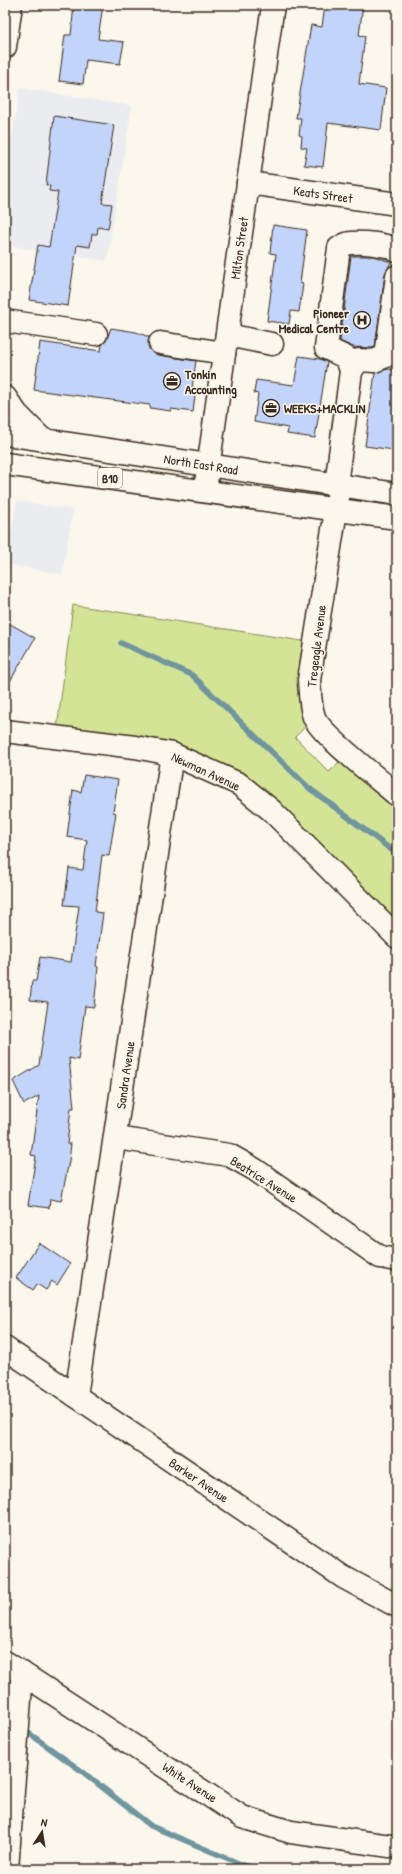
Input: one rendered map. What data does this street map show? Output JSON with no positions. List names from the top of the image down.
{
  "streets": {
    "street": [
      "Keats Street",
      "Milton Street",
      "North East Road",
      "B10",
      "Tregeagle Avenue",
      "Newman Avenue",
      "Sandra Avenue",
      "Beatrice Avenue",
      "Barker Avenue",
      "White Avenue"
    ]
  },
  "crossings": [
    ["Keats Street", "Milton Street"],
    ["Milton Street", "North East Road"],
    ["North East Road", "Tregeagle Avenue"],
    ["Newman Avenue", "Sandra Avenue"],
    ["Sandra Avenue", "Beatrice Avenue"],
    ["Sandra Avenue", "Barker Avenue"]
  ],
  "places": {
    "hospital": ["Pioneer Medical Centre"],
    "office": ["Tonkin Accounting", "WEEKS+MACKLIN"]
  },
  "north": "top"
}
